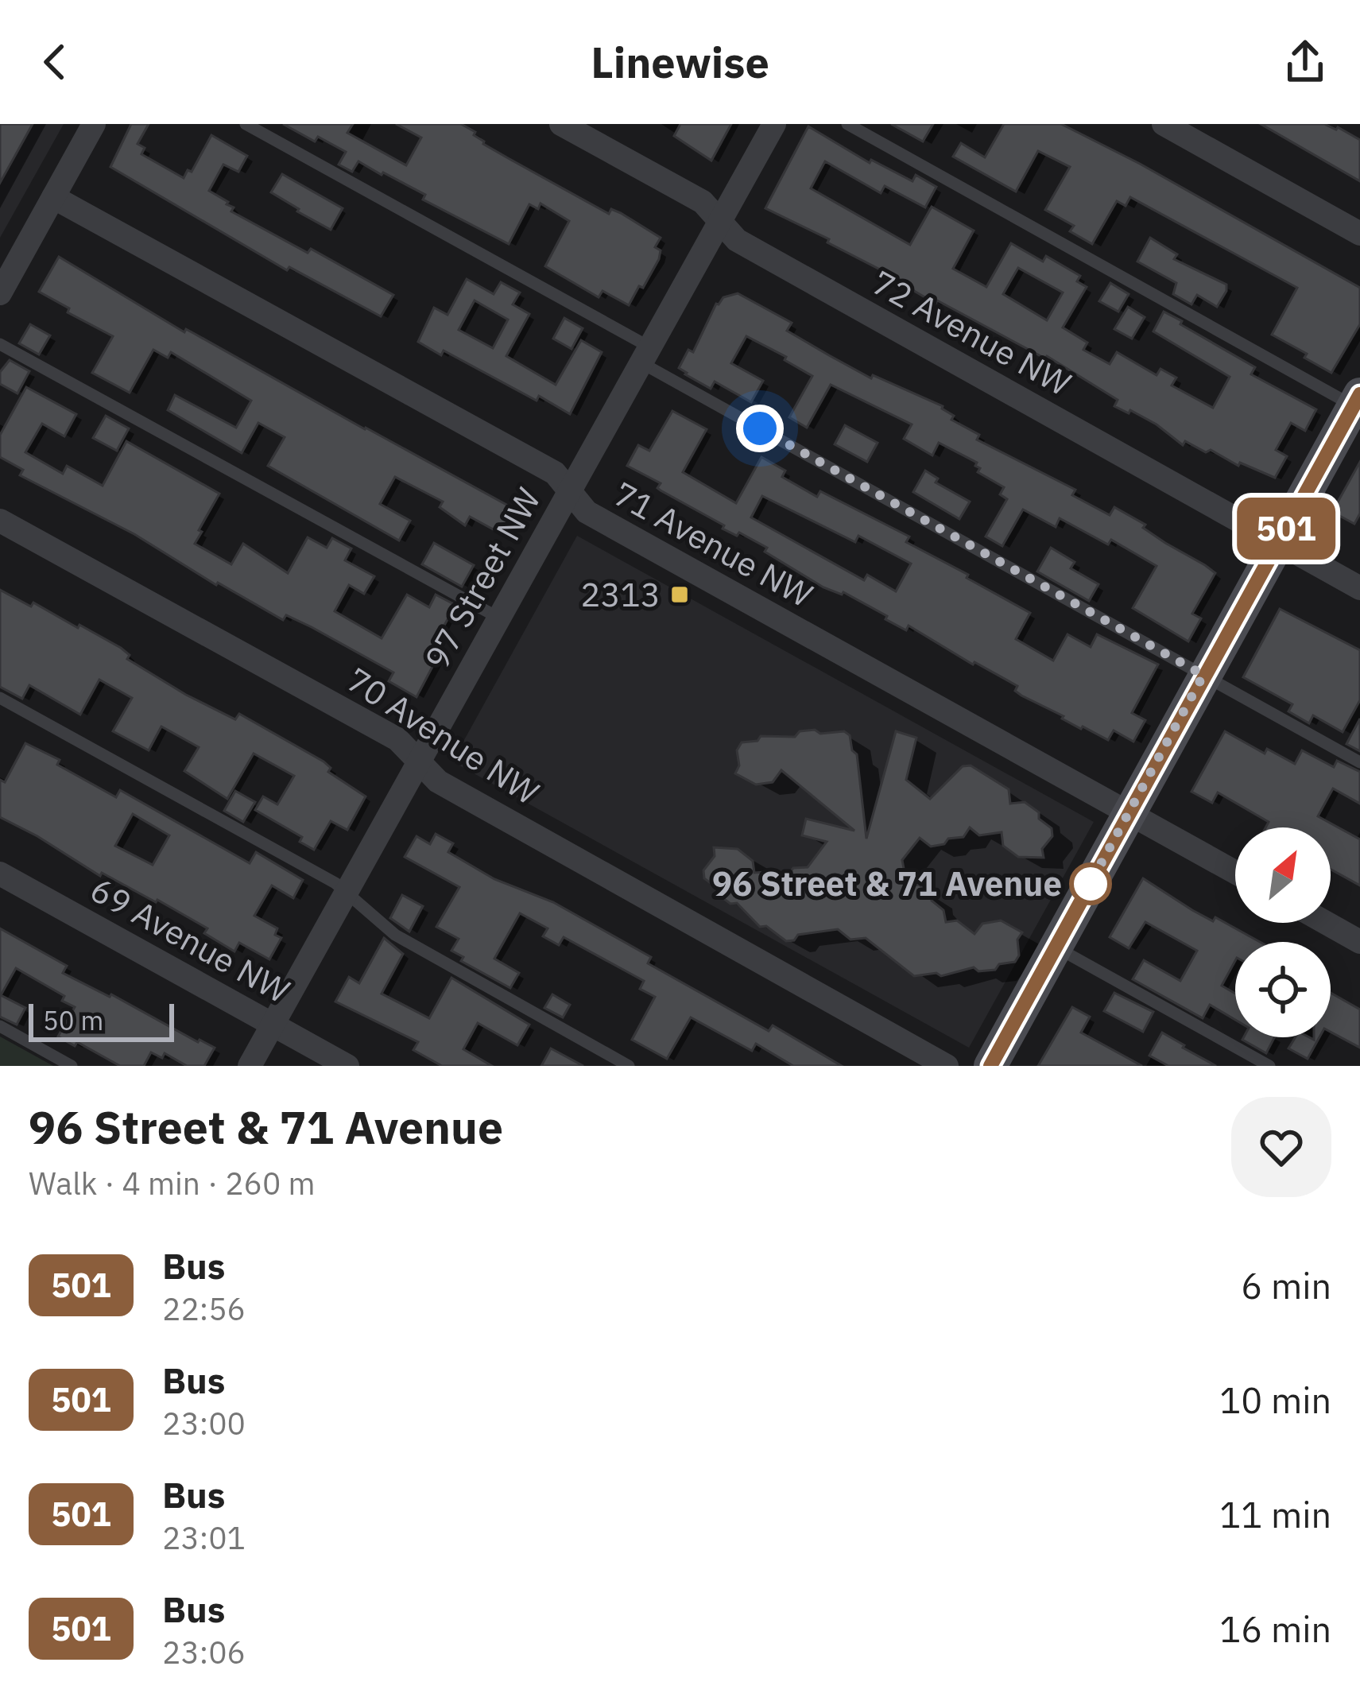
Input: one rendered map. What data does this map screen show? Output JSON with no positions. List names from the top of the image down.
{
  "streets": {
    "street": [
      "72 Avenue NW",
      "71 Avenue NW",
      "97 Street NW",
      "70 Avenue NW",
      "69 Avenue NW"
    ]
  },
  "crossings": [
    ["72 Avenue NW", "97 Street NW"],
    ["71 Avenue NW", "97 Street NW"],
    ["97 Street NW", "70 Avenue NW"],
    ["97 Street NW", "69 Avenue NW"]
  ],
  "places": {
    "transit": ["2313"],
    "other": ["96 Street & 71 Avenue"]
  },
  "lines": ["bus line 501"],
  "scale_bar": "50 m",
  "north": "top right",
  "page": {
    "header": "Linewise",
    "on_map": "501",
    "scale": "50 m",
    "heading": ["96 Street & 71 Avenue", "Walk · 4 min · 260 m"],
    "list": [
      {
        "mark": "501",
        "name": "Bus",
        "note": "22:56",
        "value": "6 min"
      },
      {
        "mark": "501",
        "name": "Bus",
        "note": "23:00",
        "value": "10 min"
      },
      {
        "mark": "501",
        "name": "Bus",
        "note": "23:01",
        "value": "11 min"
      },
      {
        "mark": "501",
        "name": "Bus",
        "note": "23:06",
        "value": "16 min"
      }
    ]
  }
}
